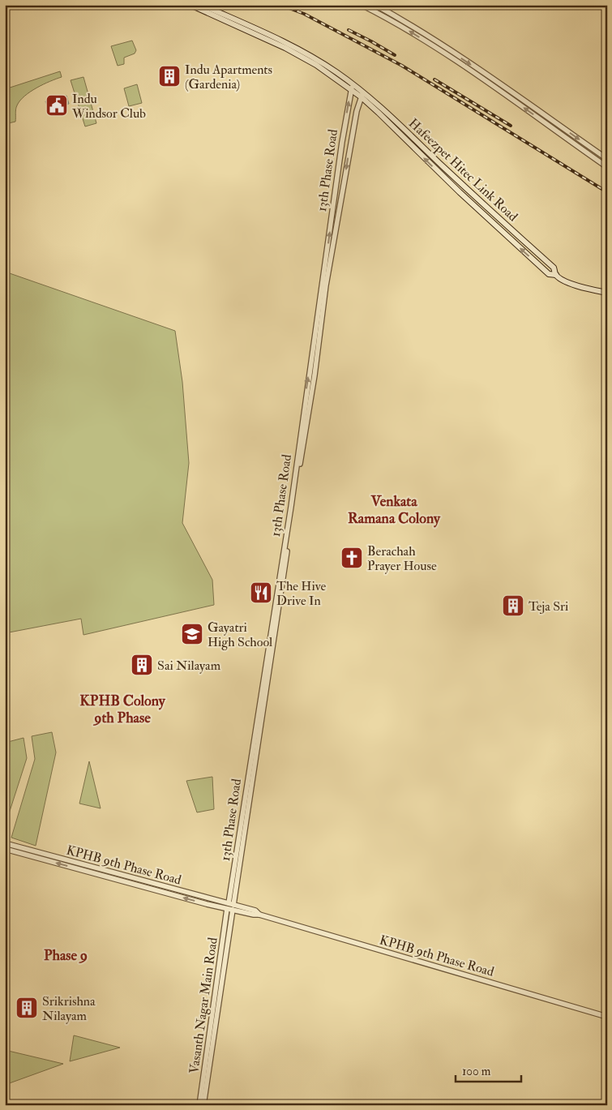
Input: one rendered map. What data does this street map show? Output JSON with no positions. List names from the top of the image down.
{
  "streets": {
    "main road": ["Hafeezpet Hitec Link Road"],
    "street": ["13th Phase Road", "KPHB 9th Phase Road", "Vasanth Nagar Main Road"]
  },
  "crossings": [
    ["Hafeezpet Hitec Link Road", "13th Phase Road"],
    ["13th Phase Road", "KPHB 9th Phase Road"],
    ["13th Phase Road", "Vasanth Nagar Main Road"],
    ["KPHB 9th Phase Road", "Vasanth Nagar Main Road"]
  ],
  "districts": ["Venkata Ramana Colony", "KPHB Colony 9th Phase", "Phase 9"],
  "places": {
    "building": [
      "Indu Apartments (Gardenia)",
      "Teja Sri",
      "Sai Nilayam",
      "Srikrishna Nilayam"
    ],
    "public building": ["Indu Windsor Club"],
    "church": ["Berachah Prayer House"],
    "restaurant": ["The Hive Drive In"],
    "school or university": ["Gayatri High School"]
  },
  "scale_bar": "100 m"
}
